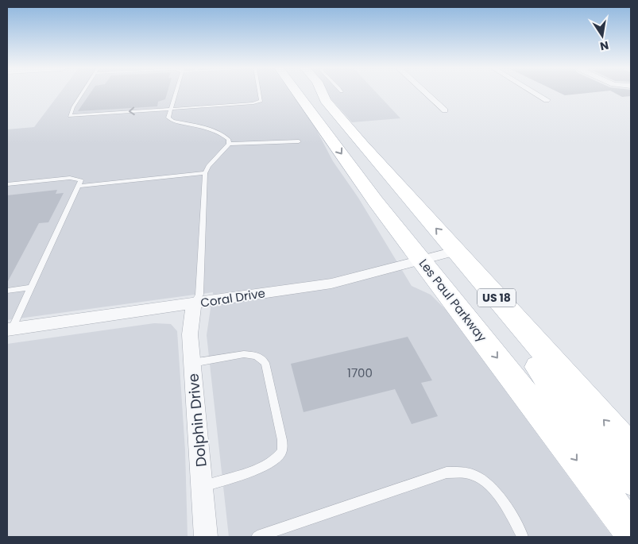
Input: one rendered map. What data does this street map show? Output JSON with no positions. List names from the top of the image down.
{
  "streets": {
    "main road": ["US 18", "Les Paul Parkway"],
    "street": ["Coral Drive", "Dolphin Drive"]
  },
  "crossings": [
    ["Coral Drive", "US 18"],
    ["Coral Drive", "Les Paul Parkway"],
    ["Coral Drive", "Dolphin Drive"]
  ],
  "house_numbers": ["1700"],
  "north": "bottom"
}
